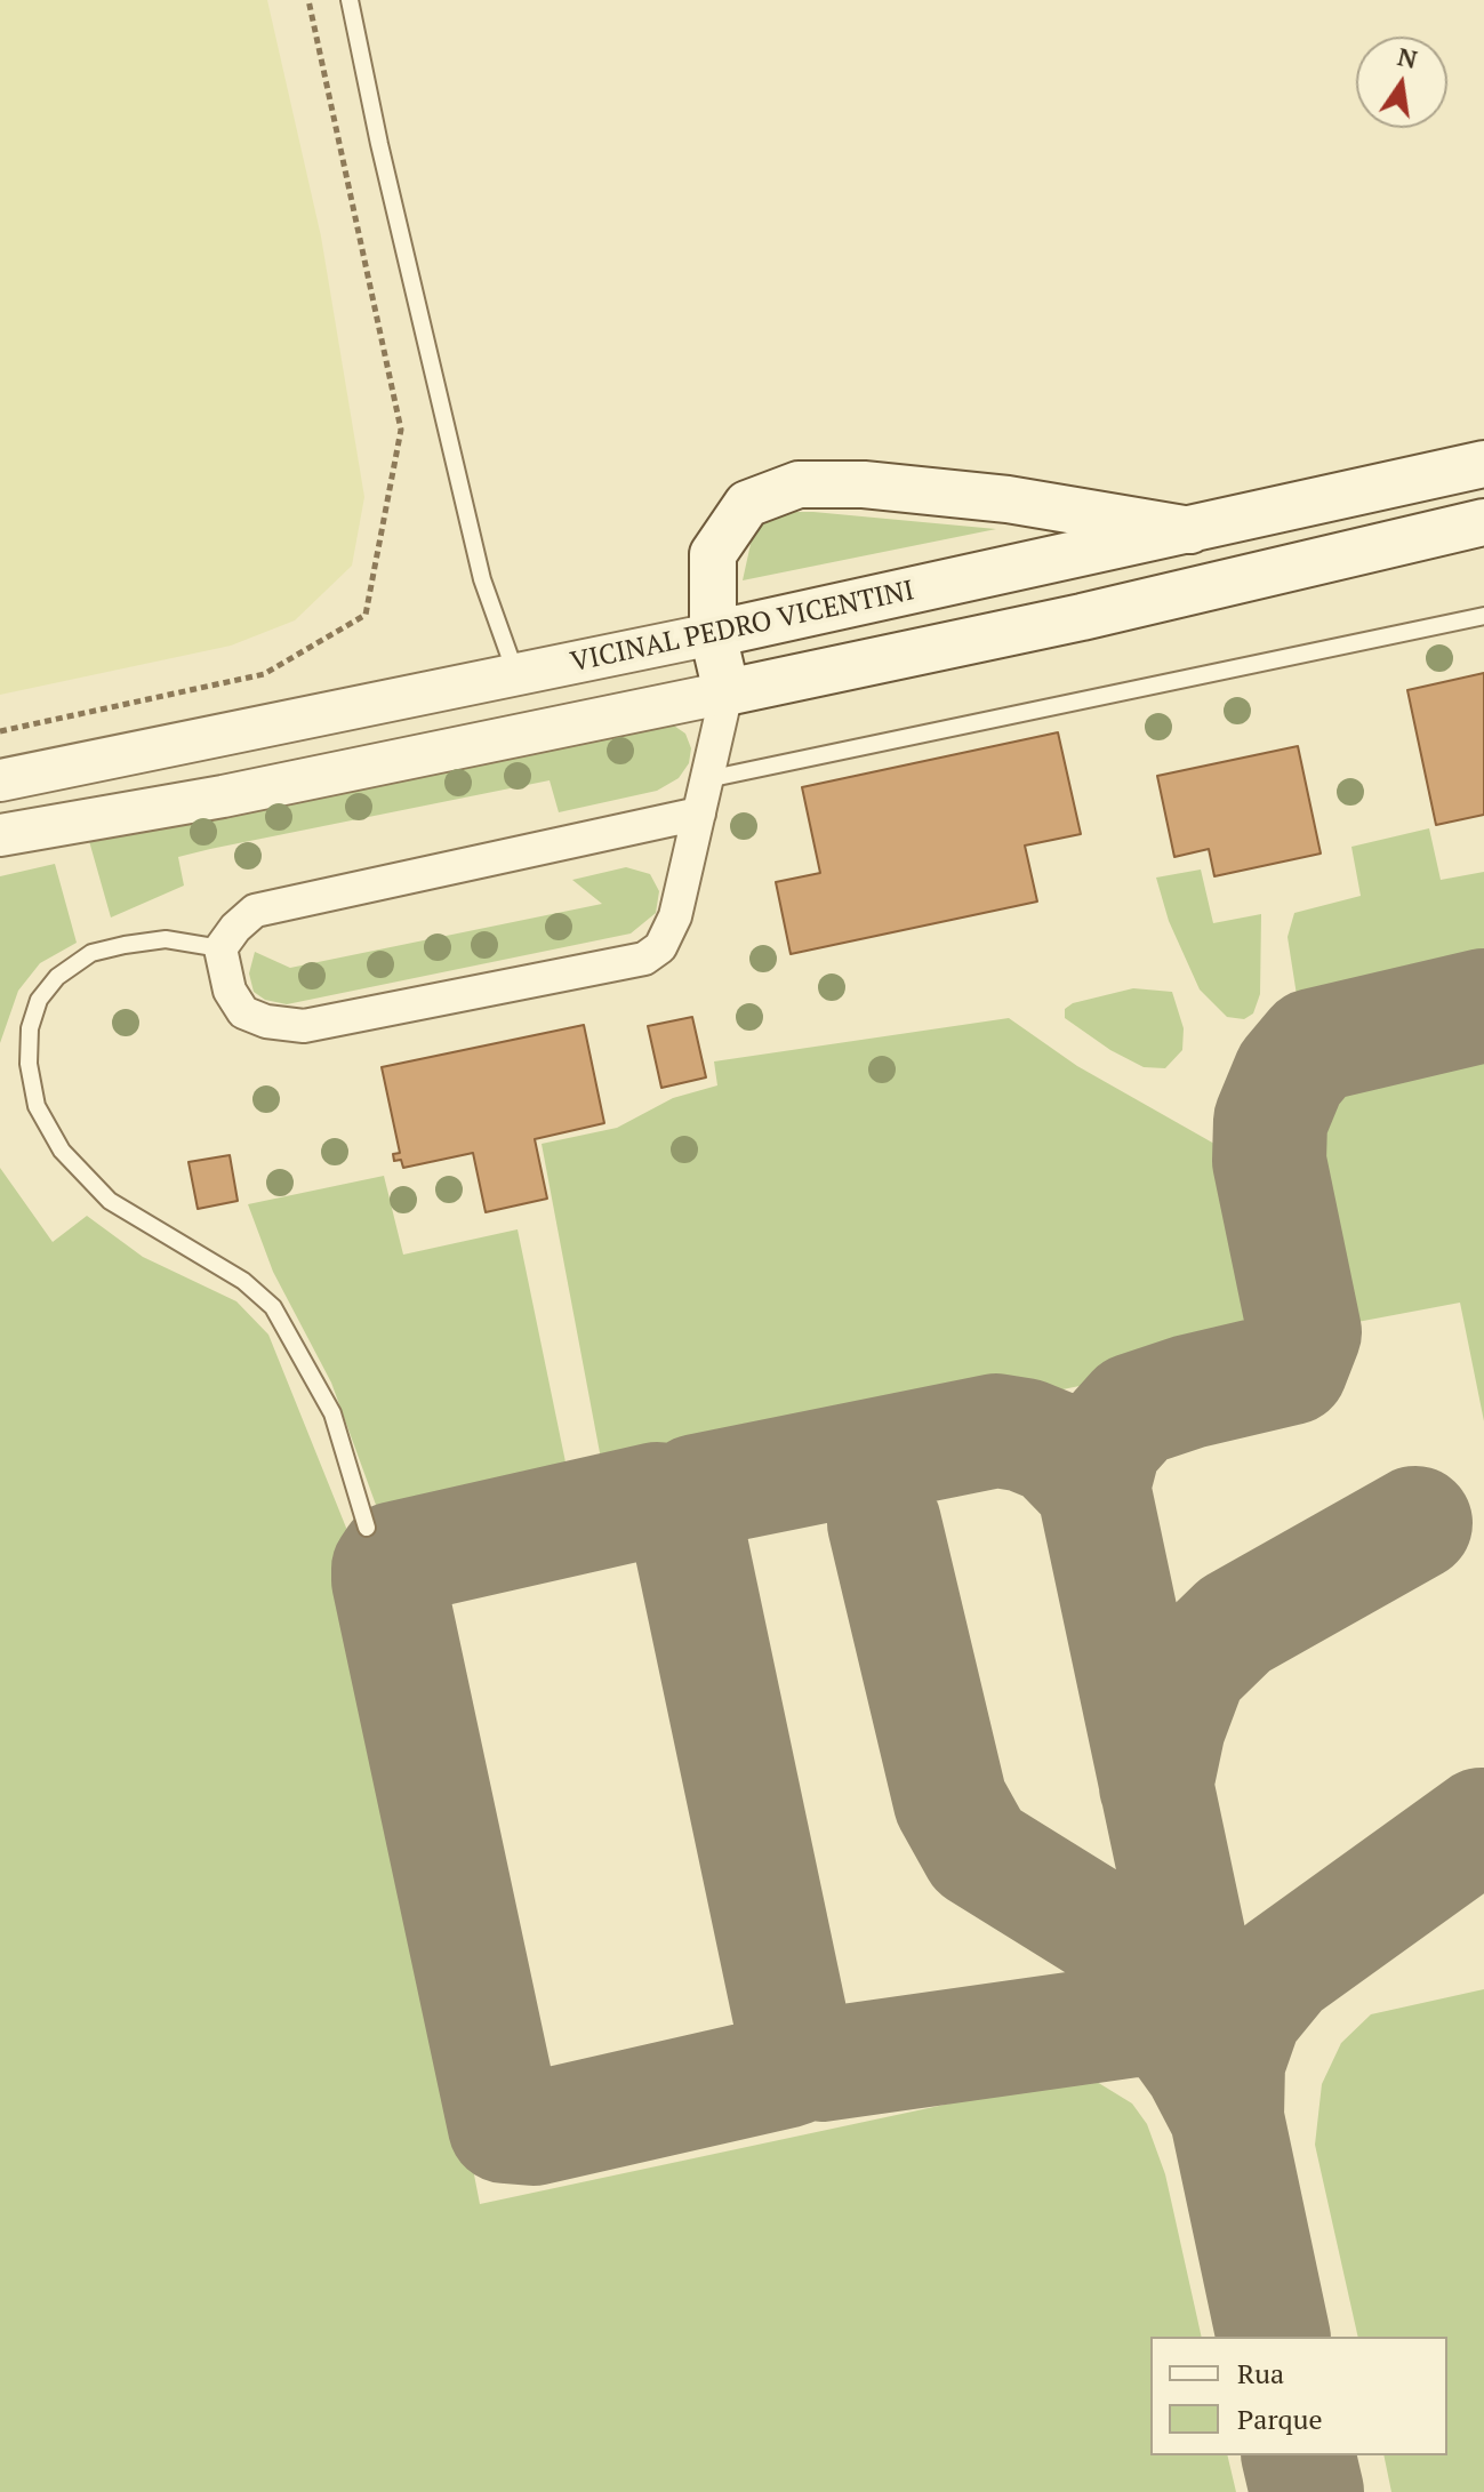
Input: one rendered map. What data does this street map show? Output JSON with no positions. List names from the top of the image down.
{
  "streets": {
    "main road": ["VICINAL PEDRO VICENTINI"]
  },
  "legend": ["Rua", "Parque"],
  "north": "top"
}
